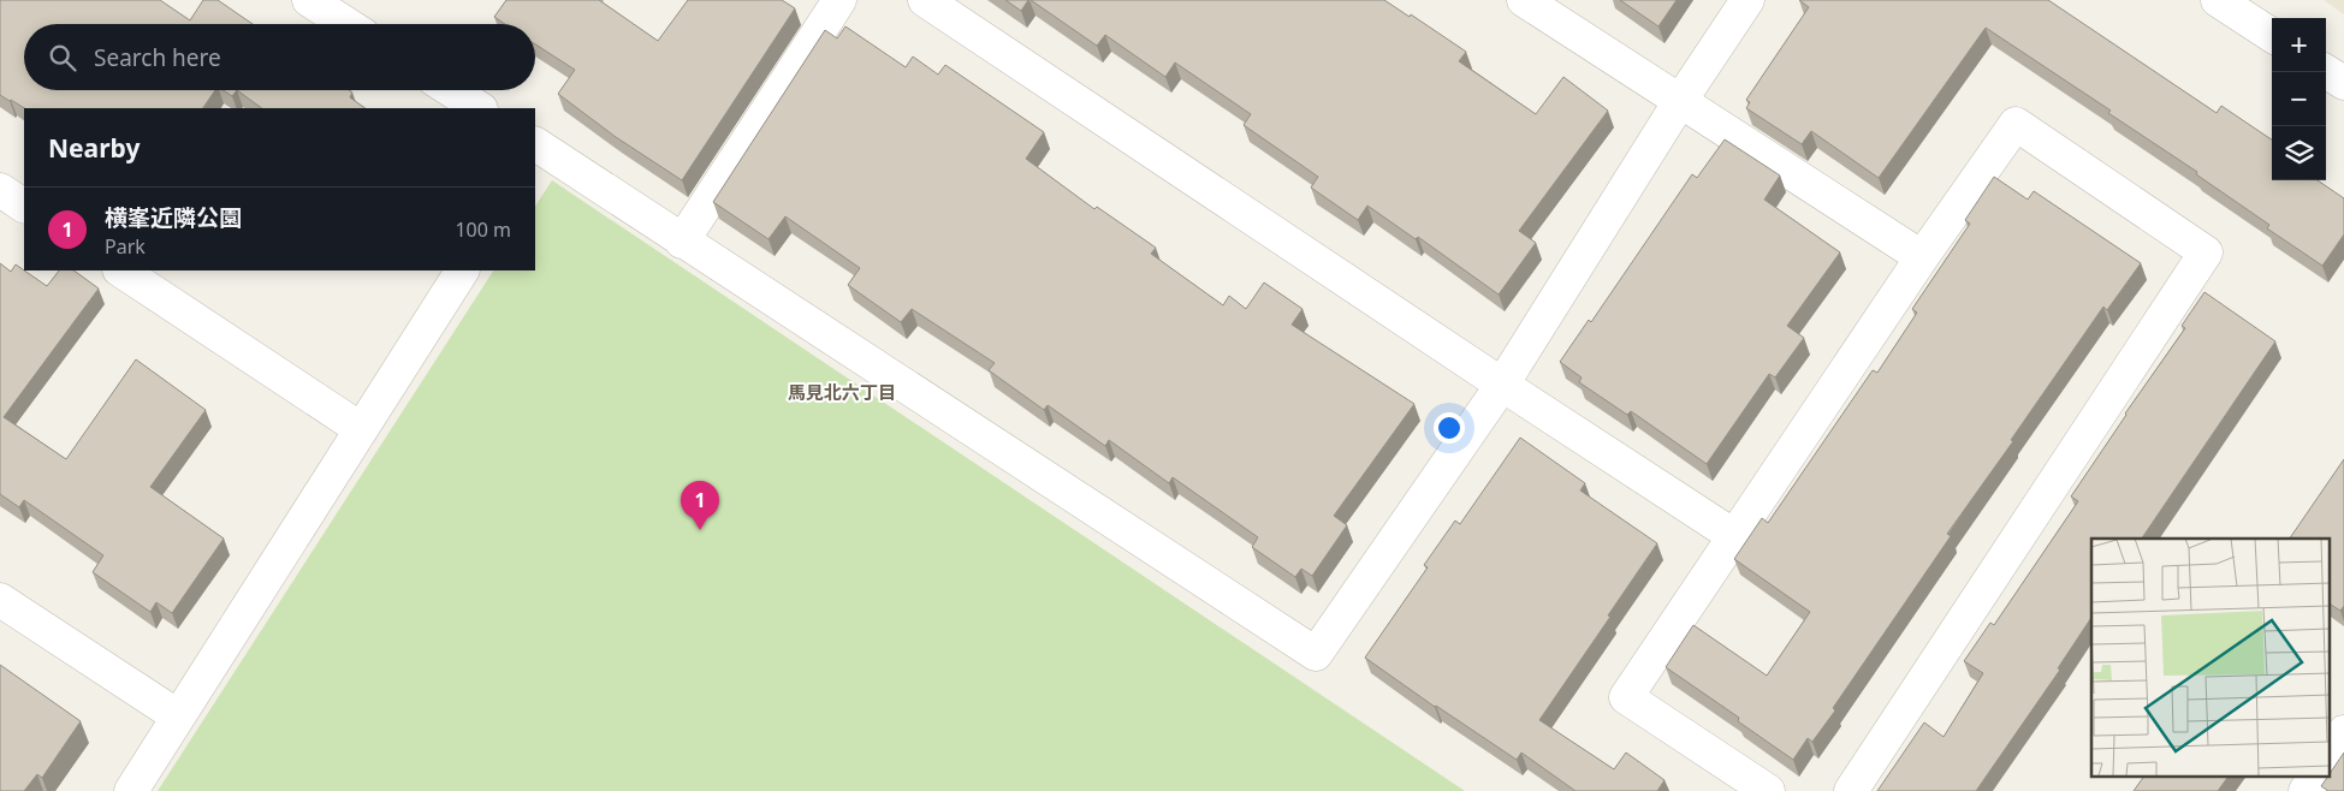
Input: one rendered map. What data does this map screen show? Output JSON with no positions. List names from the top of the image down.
{
  "districts": ["馬見北六丁目"],
  "page": {
    "map_buttons": ["+", "−"],
    "search": "Search here",
    "heading": "Nearby",
    "list": [
      {
        "mark": "1",
        "name": "横峯近隣公園",
        "note": "Park",
        "value": "100 m"
      }
    ],
    "pins": "1"
  }
}
